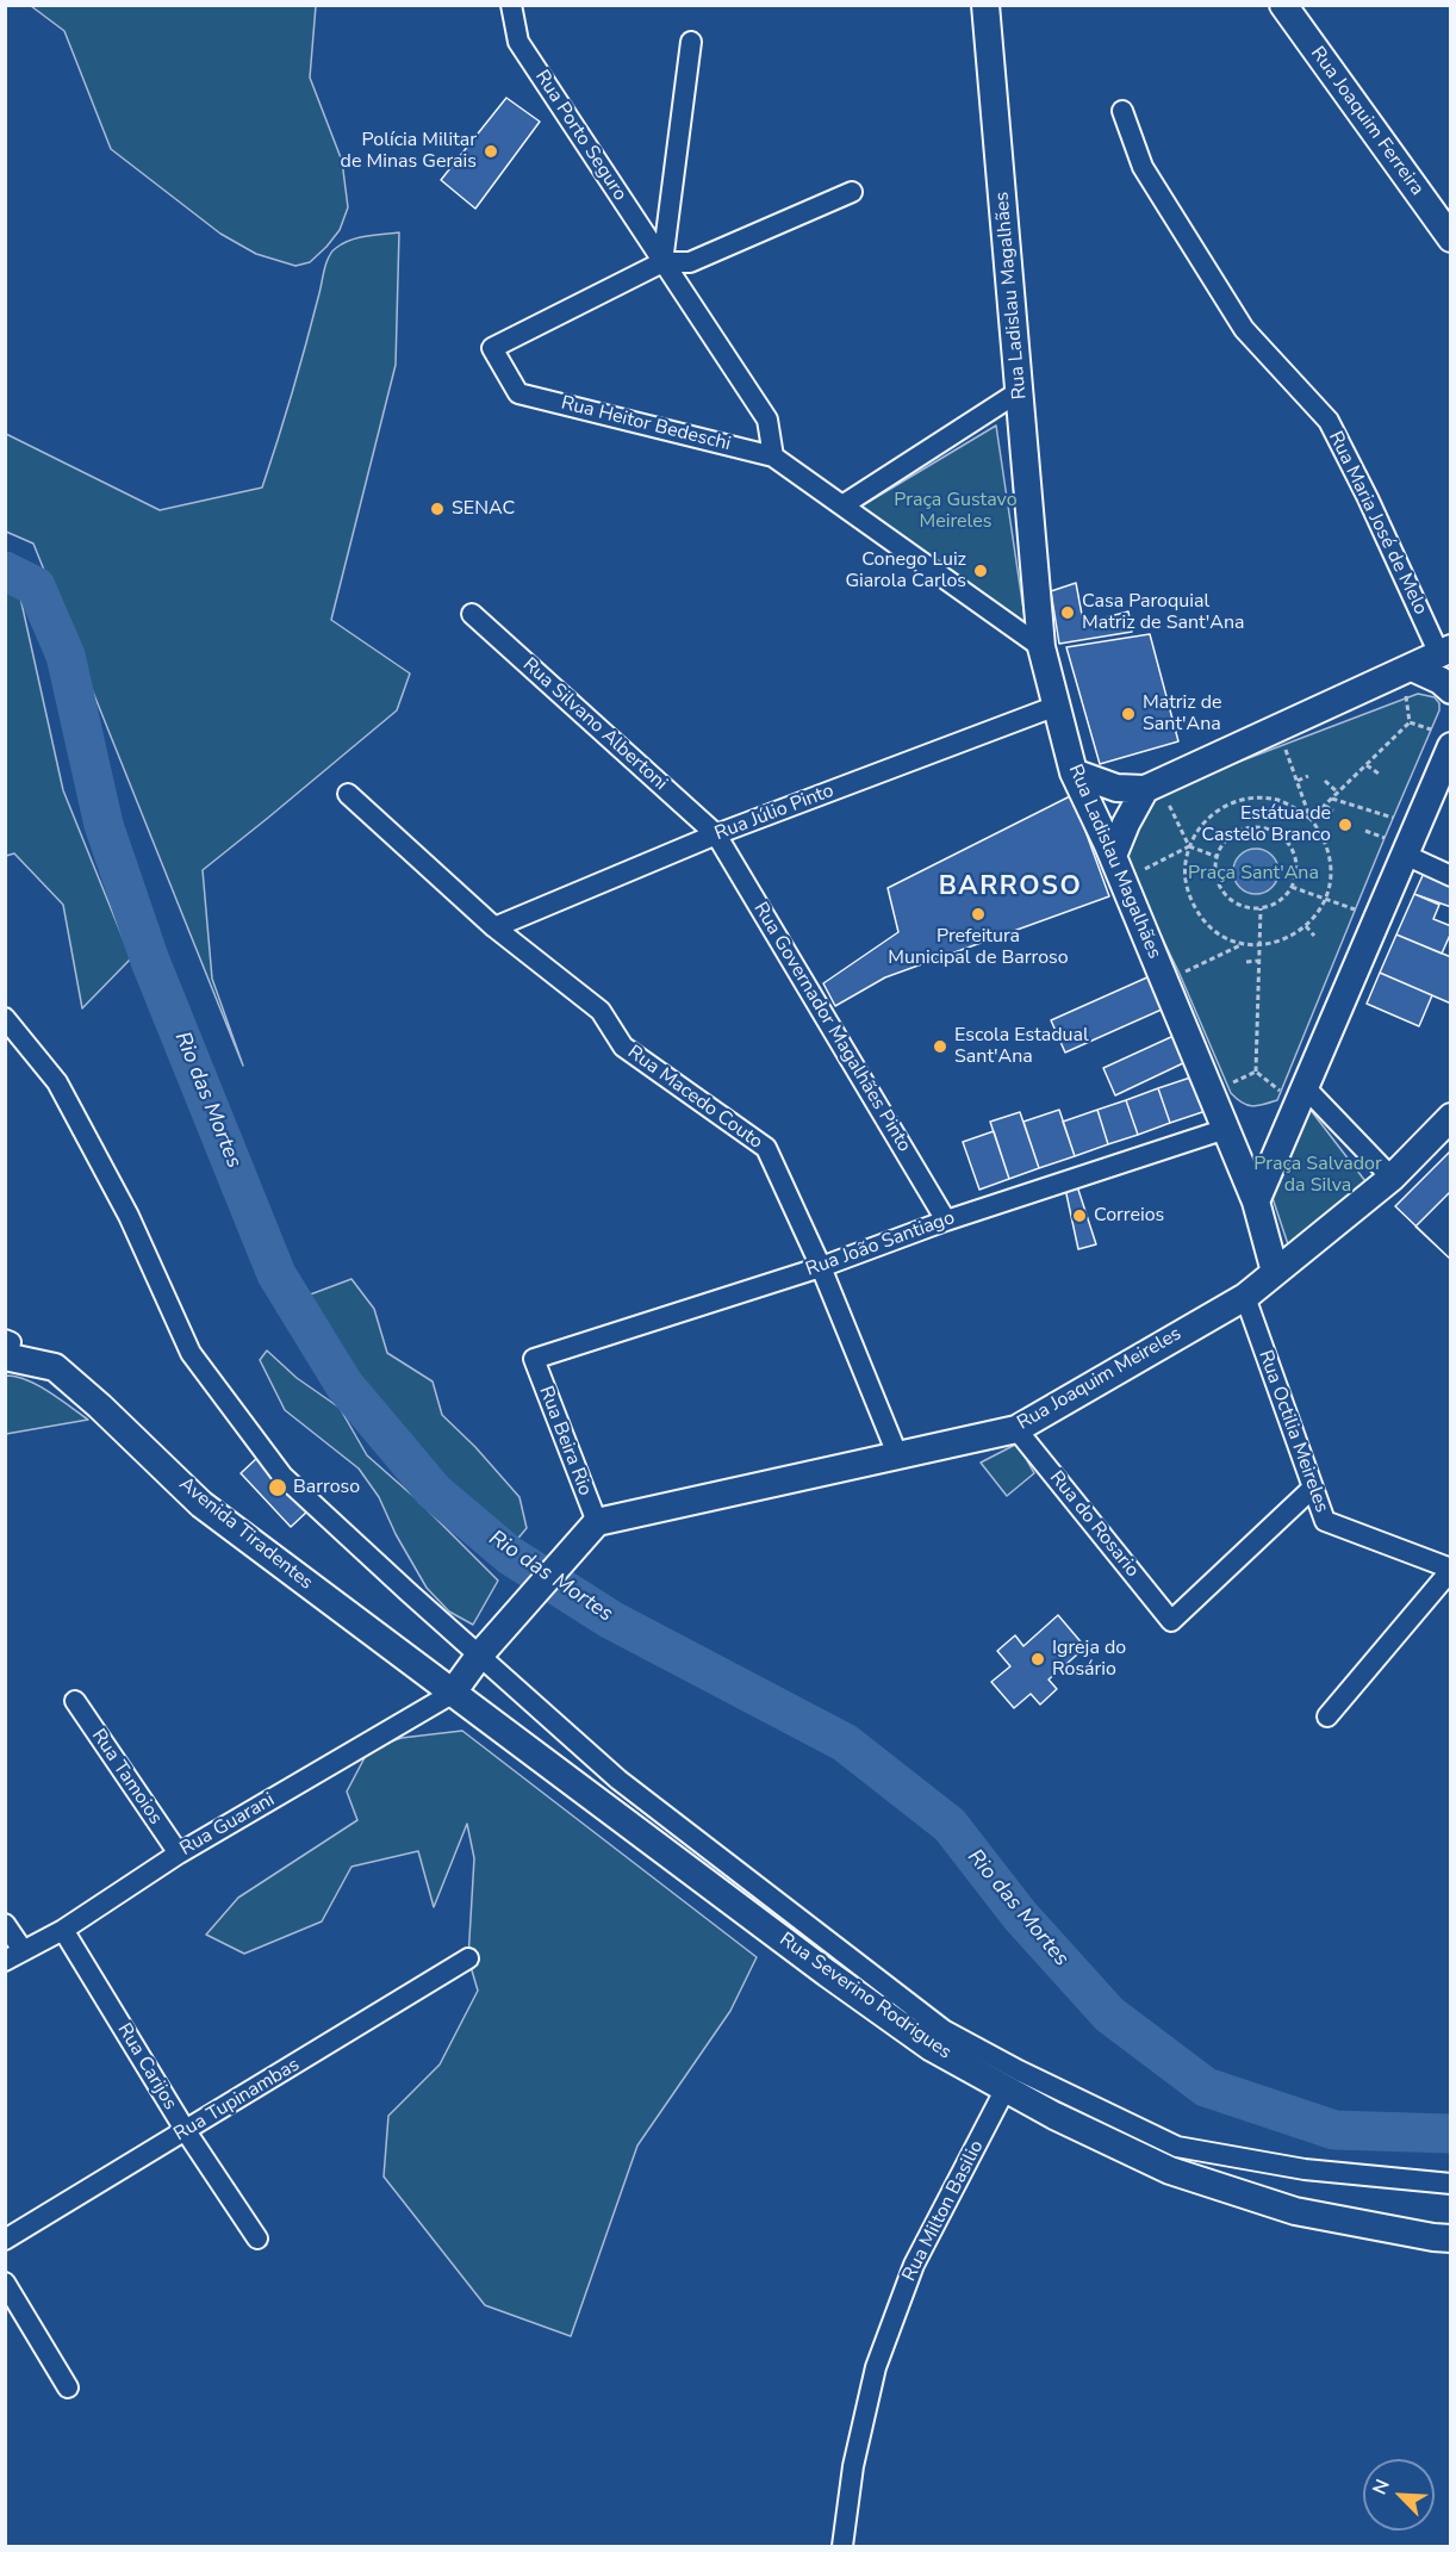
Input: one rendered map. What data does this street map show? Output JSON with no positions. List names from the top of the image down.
{
  "streets": {
    "street": [
      "Rua Joaquim Ferreira",
      "Rua Porto Seguro",
      "Rua Ladislau Magalhães",
      "Rua Heitor Bedeschi",
      "Rua Maria José de Melo",
      "Rua Silvano Albertoni",
      "Rua Júlio Pinto",
      "Rua Governador Magalhães Pinto",
      "Rua Macedo Couto",
      "Rua João Santiago",
      "Rua Joaquim Meireles",
      "Rua Octilia Meireles",
      "Rua Beira Rio",
      "Rua do Rosario",
      "Avenida Tiradentes",
      "Rua Tamoios",
      "Rua Guarani",
      "Rua Severino Rodrigues",
      "Rua Carijos",
      "Rua Tupinambas",
      "Rua Milton Basilio"
    ]
  },
  "crossings": [
    ["Rua Porto Seguro", "Rua Heitor Bedeschi"],
    ["Rua Ladislau Magalhães", "Rua Júlio Pinto"],
    ["Rua Ladislau Magalhães", "Rua João Santiago"],
    ["Rua Ladislau Magalhães", "Rua Joaquim Meireles"],
    ["Rua Silvano Albertoni", "Rua Júlio Pinto"],
    ["Rua Silvano Albertoni", "Rua Governador Magalhães Pinto"],
    ["Rua Júlio Pinto", "Rua Governador Magalhães Pinto"],
    ["Rua Júlio Pinto", "Rua Macedo Couto"],
    ["Rua Governador Magalhães Pinto", "Rua João Santiago"],
    ["Rua Macedo Couto", "Rua João Santiago"],
    ["Rua Macedo Couto", "Rua Joaquim Meireles"],
    ["Rua João Santiago", "Rua Beira Rio"],
    ["Rua Joaquim Meireles", "Rua Octilia Meireles"],
    ["Rua Joaquim Meireles", "Rua Beira Rio"],
    ["Rua Joaquim Meireles", "Rua do Rosario"],
    ["Rua Octilia Meireles", "Rua do Rosario"],
    ["Avenida Tiradentes", "Rua Guarani"],
    ["Avenida Tiradentes", "Rua Severino Rodrigues"],
    ["Rua Tamoios", "Rua Guarani"],
    ["Rua Guarani", "Rua Severino Rodrigues"],
    ["Rua Guarani", "Rua Carijos"],
    ["Rua Severino Rodrigues", "Rua Milton Basilio"],
    ["Rua Carijos", "Rua Tupinambas"]
  ],
  "districts": ["BARROSO"],
  "water": ["Rio das Mortes"],
  "parks": ["Praça Gustavo Meireles", "Praça Sant'Ana", "Praça Salvador da Silva"],
  "places": [
    "Polícia Militar de Minas Gerais",
    "SENAC",
    "Conego Luiz Giarola Carlos",
    "Casa Paroquial Matriz de Sant'Ana",
    "Matriz de Sant'Ana",
    "Estátua de Castelo Branco",
    "Prefeitura Municipal de Barroso",
    "Escola Estadual Sant'Ana",
    "Correios",
    "Barroso",
    "Igreja do Rosário"
  ],
  "north": "top left"
}
